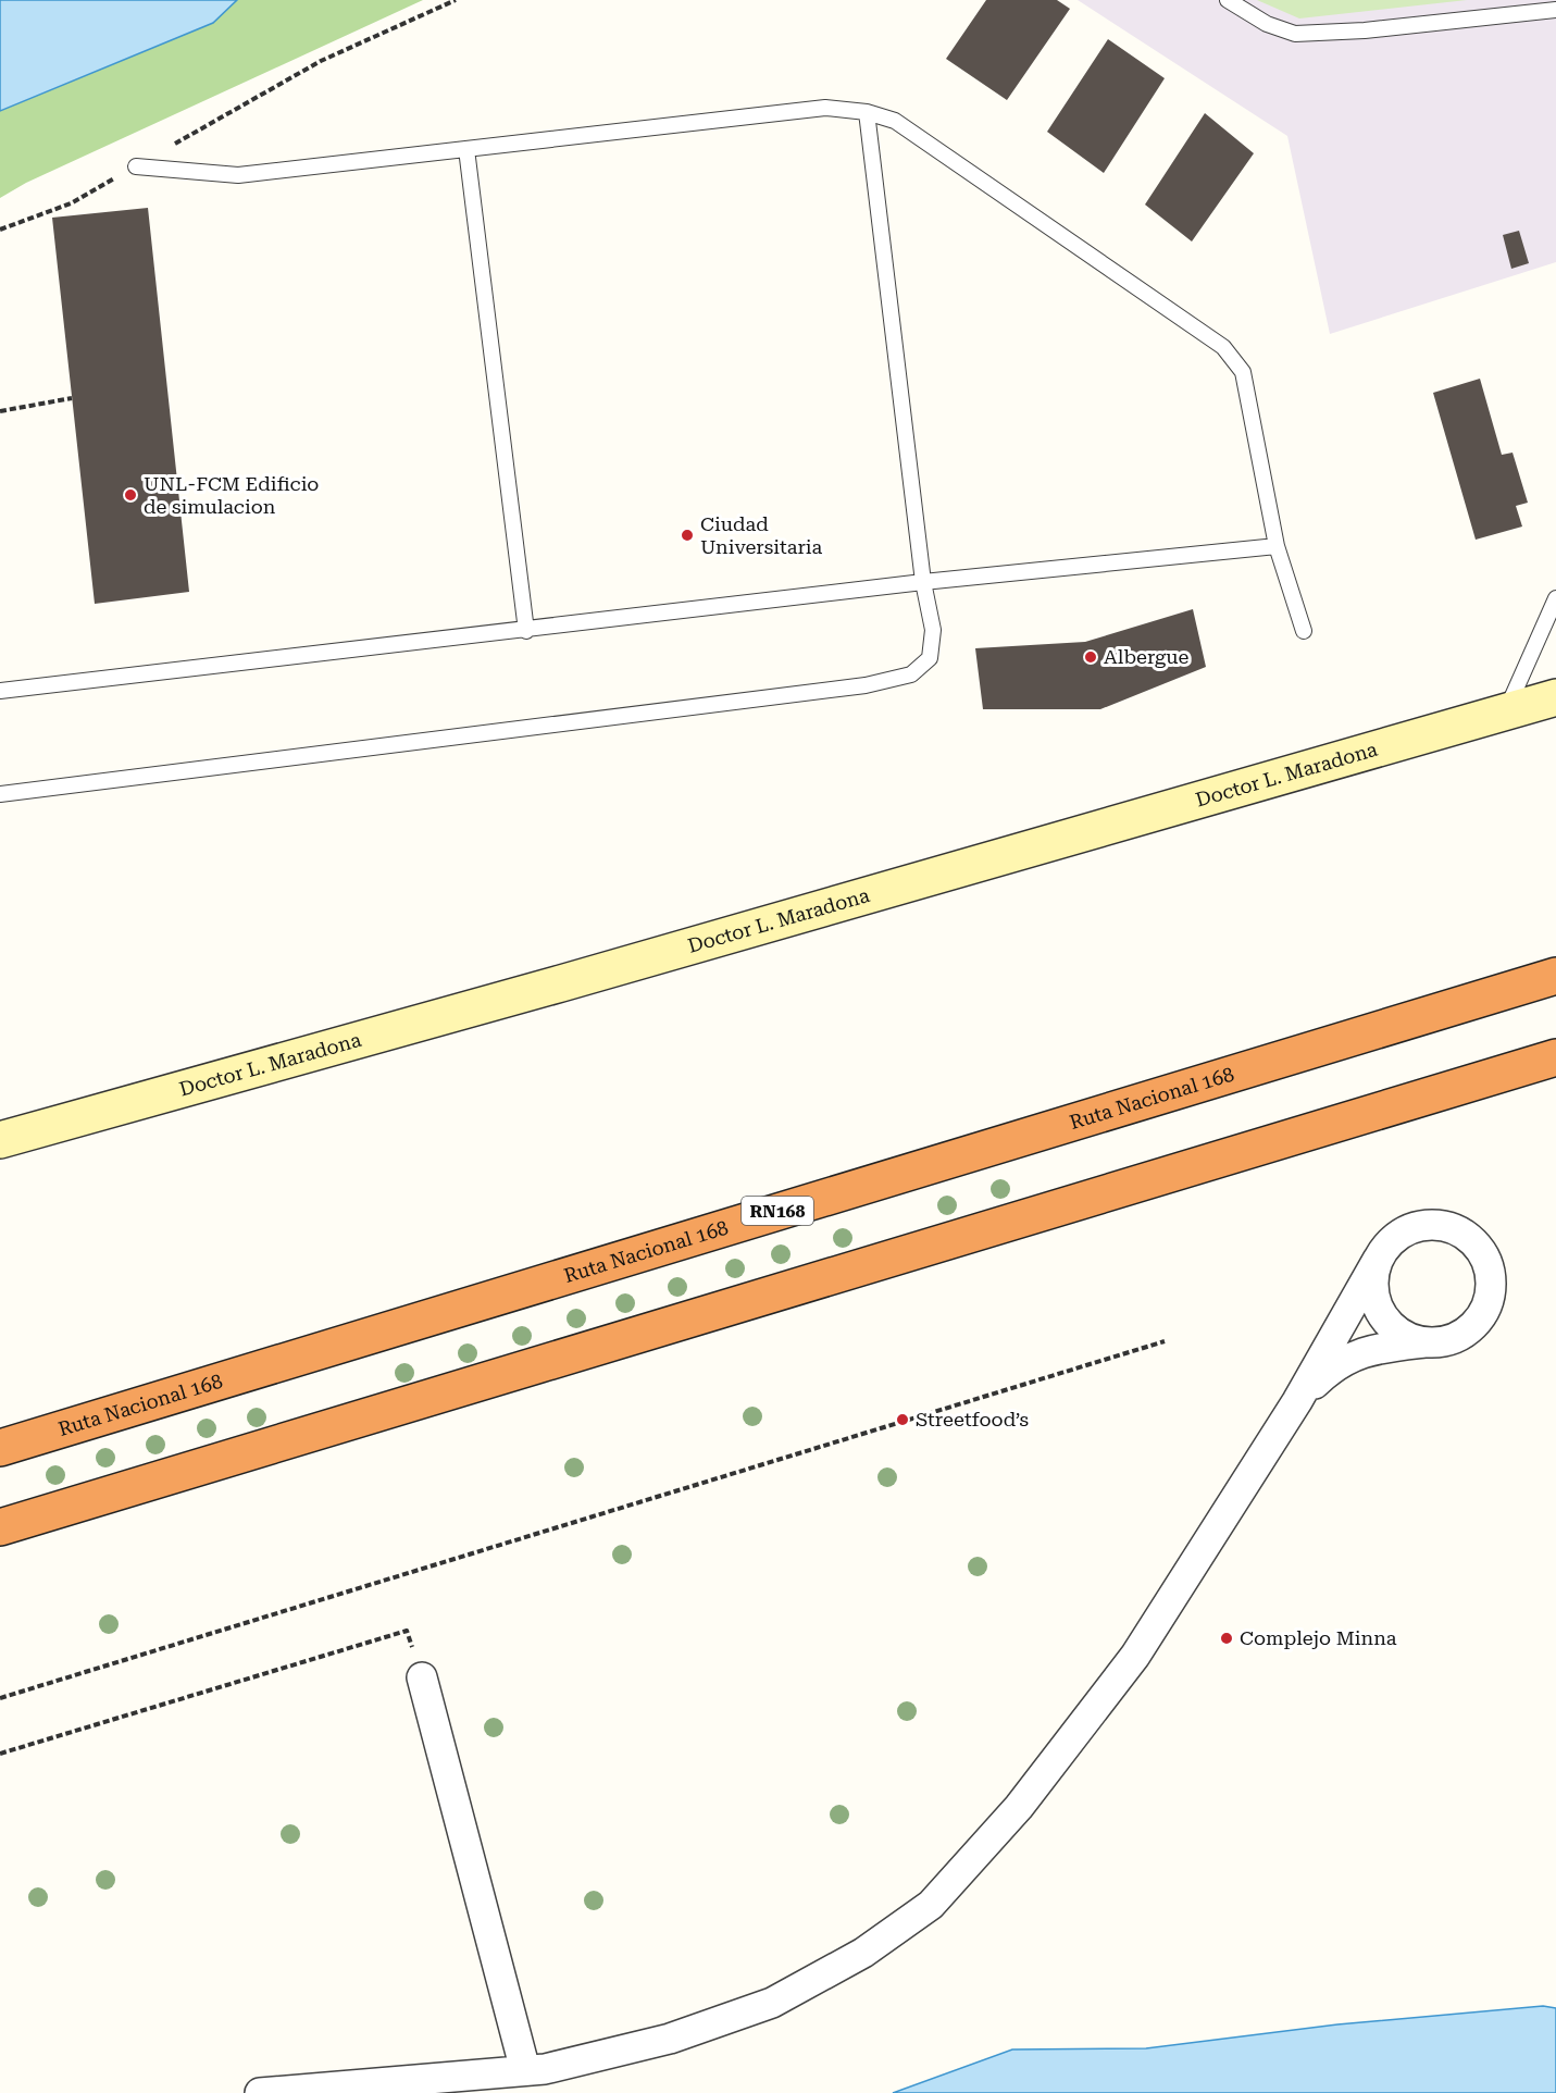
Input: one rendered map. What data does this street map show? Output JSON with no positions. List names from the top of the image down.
{
  "streets": {
    "highway": ["Ruta Nacional 168", "RN168"],
    "main road": ["Doctor L. Maradona"]
  },
  "places": [
    "UNL-FCM Edificio de simulacion",
    "Ciudad Universitaria",
    "Albergue",
    "Streetfood’s",
    "Complejo Minna"
  ]
}
